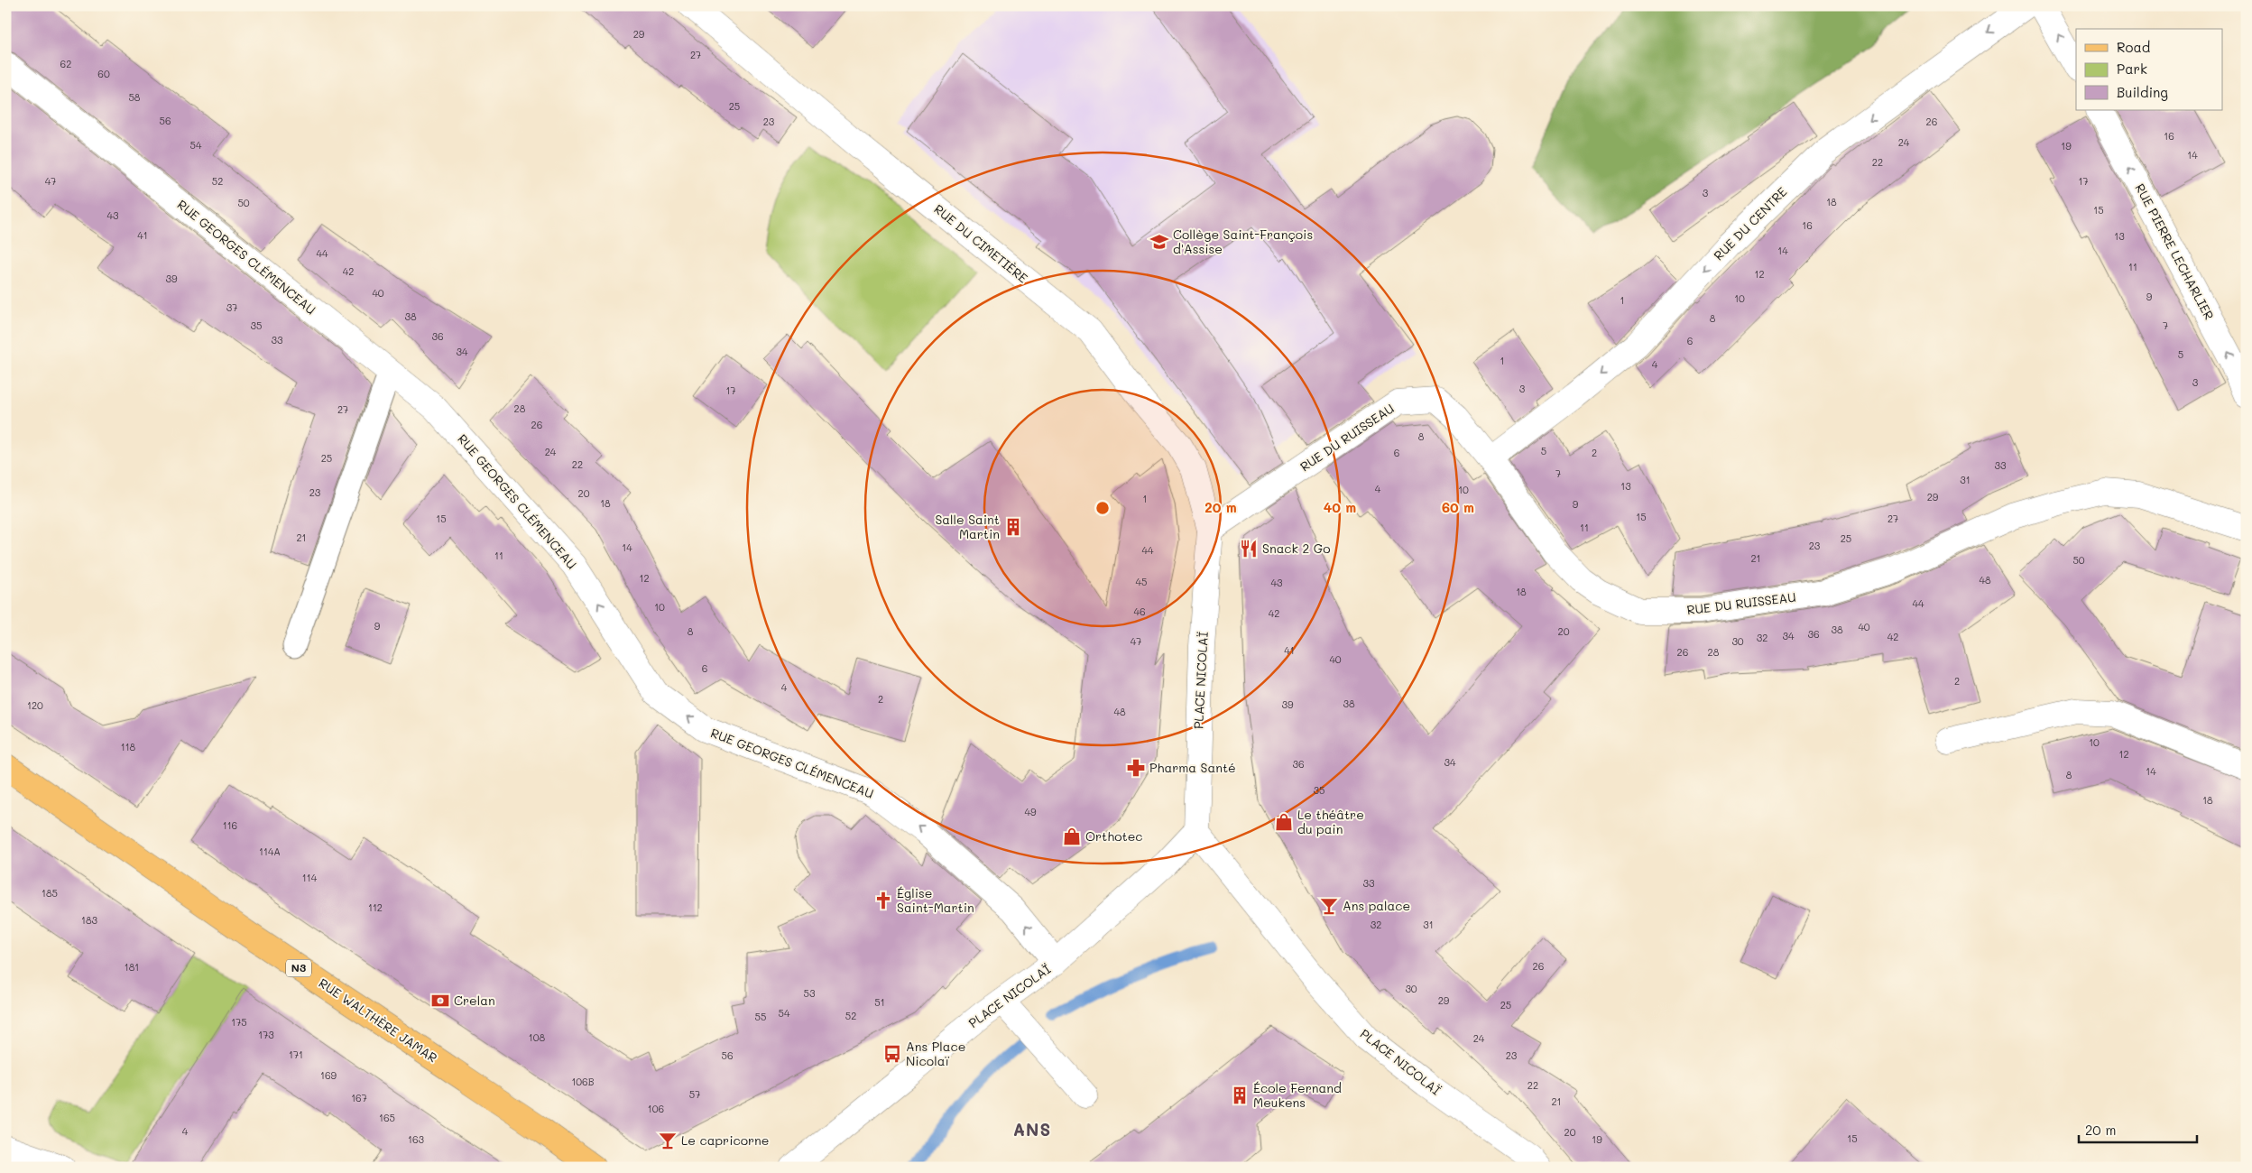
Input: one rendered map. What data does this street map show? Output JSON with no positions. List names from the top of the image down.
{
  "streets": {
    "main road": ["N3", "RUE WALTHÈRE JAMAR"],
    "street": [
      "RUE DU CENTRE",
      "RUE DU CIMETIÈRE",
      "RUE PIERRE LECHARLIER",
      "RUE GEORGES CLÉMENCEAU",
      "RUE DU RUISSEAU",
      "PLACE NICOLAÏ"
    ]
  },
  "crossings": [
    ["RUE DU CENTRE", "RUE DU RUISSEAU"],
    ["RUE DU CIMETIÈRE", "RUE DU RUISSEAU"],
    ["RUE DU CIMETIÈRE", "PLACE NICOLAÏ"],
    ["RUE GEORGES CLÉMENCEAU", "PLACE NICOLAÏ"],
    ["RUE DU RUISSEAU", "PLACE NICOLAÏ"]
  ],
  "one_way": ["RUE DU CENTRE", "RUE PIERRE LECHARLIER", "RUE GEORGES CLÉMENCEAU"],
  "districts": ["ANS"],
  "places": {
    "school or university": ["Collège Saint-François d'Assise"],
    "building": ["Salle Saint Martin", "École Fernand Meukens"],
    "restaurant": ["Snack 2 Go"],
    "pharmacy": ["Pharma Santé"],
    "shop": ["Le théâtre du pain", "Orthotec"],
    "church": ["Église Saint-Martin"],
    "bar": ["Ans palace", "Le capricorne"],
    "bank": ["Crelan"],
    "bus stop": ["Ans Place Nicolaï"]
  },
  "house_numbers": [
    "29",
    "27",
    "62",
    "60",
    "58",
    "25",
    "56",
    "23",
    "26",
    "16",
    "24",
    "54",
    "19",
    "14",
    "22",
    "47",
    "52",
    "17",
    "3",
    "18",
    "50",
    "15",
    "43",
    "16",
    "41",
    "13",
    "14",
    "44",
    "11",
    "42",
    "12",
    "39",
    "40",
    "9",
    "10",
    "1",
    "37",
    "38",
    "8",
    "35",
    "7",
    "36",
    "33",
    "6",
    "34",
    "5",
    "1",
    "4",
    "3",
    "3",
    "17",
    "28",
    "27",
    "26",
    "8",
    "5",
    "24",
    "6",
    "2",
    "25",
    "22",
    "33",
    "7",
    "31",
    "13",
    "4",
    "10",
    "23",
    "20",
    "29",
    "1",
    "18",
    "9",
    "15",
    "15",
    "27",
    "11",
    "21",
    "25",
    "23",
    "14",
    "44",
    "11",
    "21",
    "50",
    "12",
    "48",
    "45",
    "43",
    "18",
    "44",
    "10",
    "46",
    "42",
    "9",
    "40",
    "38",
    "8",
    "20",
    "36",
    "34",
    "42",
    "32",
    "47",
    "30",
    "41",
    "26",
    "28",
    "40",
    "6",
    "2",
    "4",
    "2",
    "38",
    "39",
    "120",
    "48",
    "10",
    "118",
    "12",
    "34",
    "36",
    "14",
    "8",
    "35",
    "18",
    "49",
    "116",
    "114A",
    "114",
    "33",
    "185",
    "112",
    "183",
    "32",
    "31",
    "26",
    "181",
    "30",
    "53",
    "29",
    "51",
    "25",
    "54",
    "52",
    "55",
    "175",
    "173",
    "108",
    "24",
    "171",
    "56",
    "23",
    "169",
    "106B",
    "22",
    "57",
    "167",
    "21",
    "106",
    "165",
    "4",
    "20",
    "15",
    "163",
    "19"
  ],
  "legend": ["Road", "Park", "Building"],
  "scale_bar": "20 m",
  "rings": ["20 m", "40 m", "60 m"]
}
